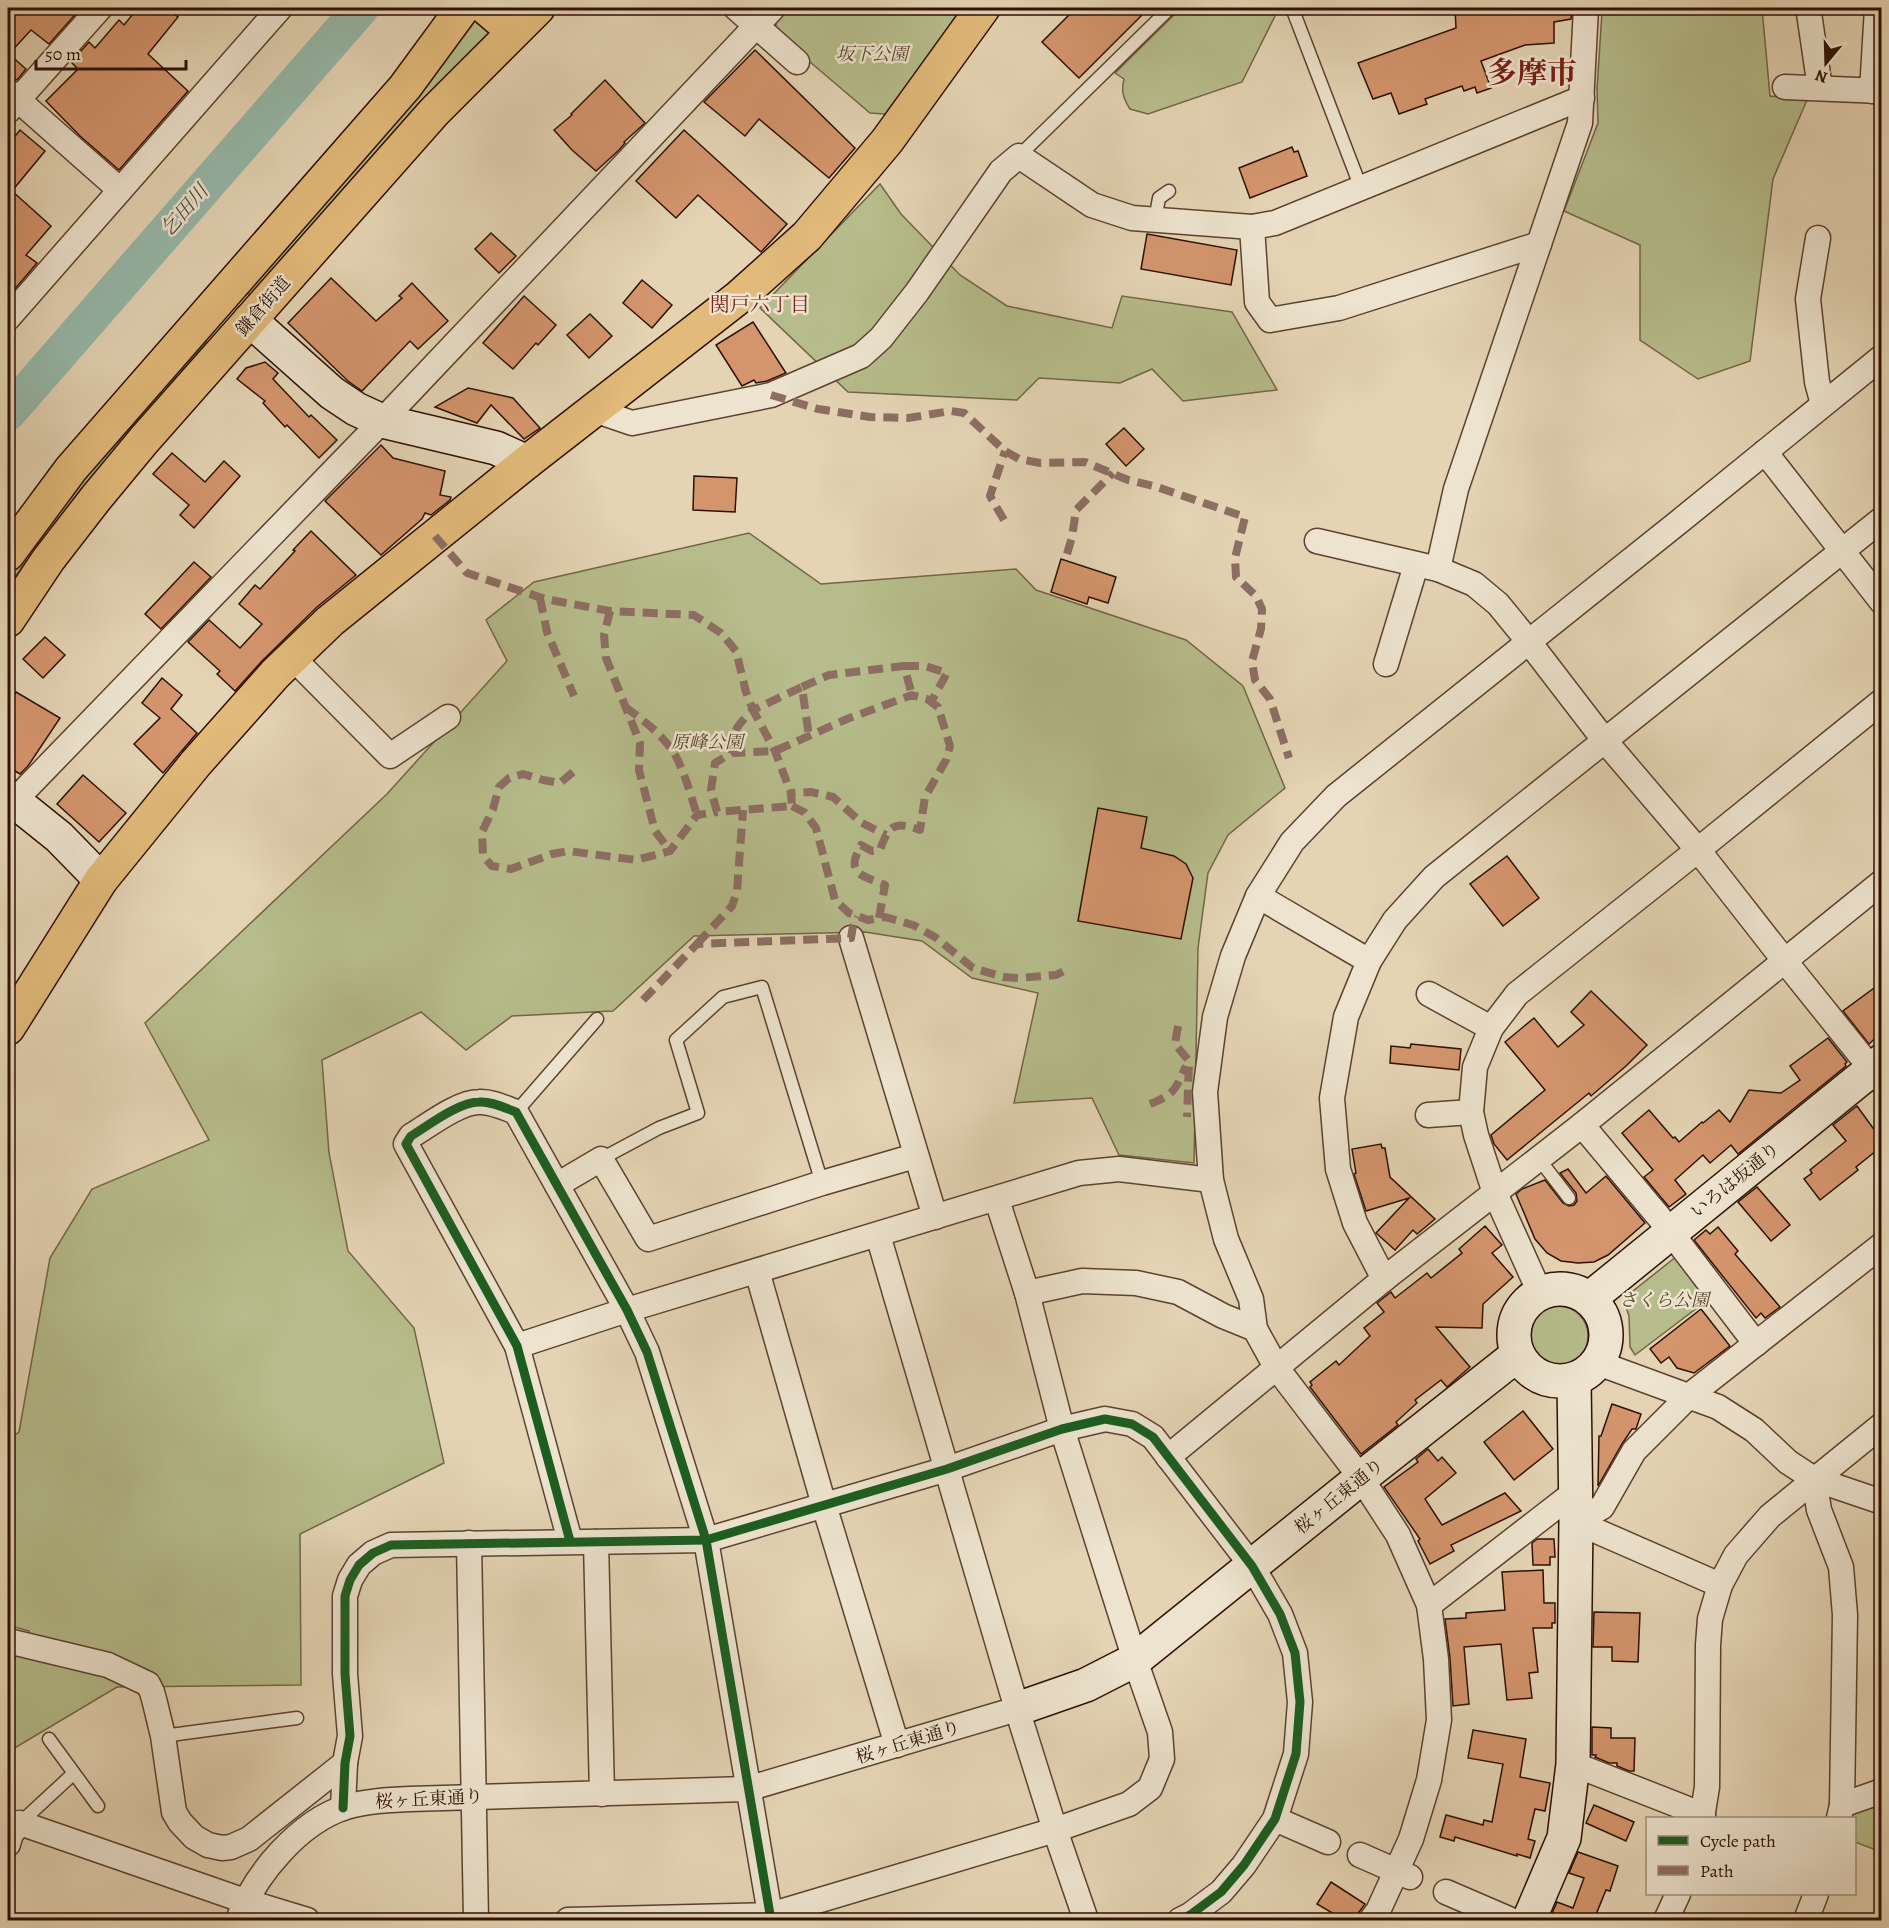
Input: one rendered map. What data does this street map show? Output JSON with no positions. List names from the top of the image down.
{
  "streets": {
    "main road": ["鎌倉街道"],
    "street": ["いろは坂通り", "桜ヶ丘東通り"]
  },
  "crossings": [
    ["いろは坂通り", "桜ヶ丘東通り"]
  ],
  "districts": ["多摩市", "関戸六丁目"],
  "water": ["乞田川"],
  "parks": ["坂下公園", "原峰公園", "さくら公園"],
  "legend": ["Cycle path", "Path"],
  "scale_bar": "50 m",
  "north": "bottom"
}
